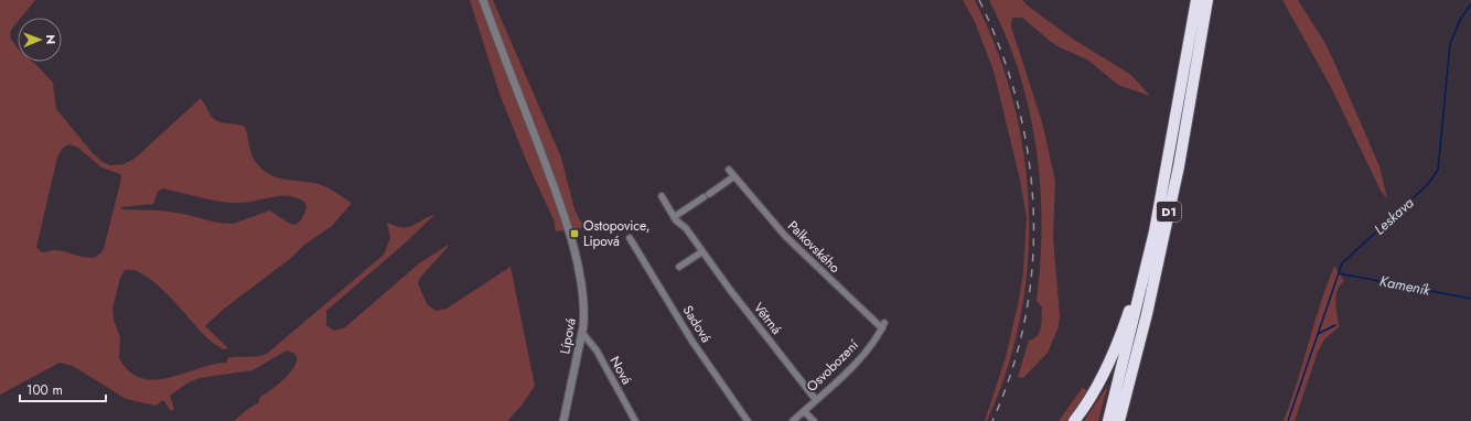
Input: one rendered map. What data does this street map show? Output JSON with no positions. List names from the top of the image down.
{
  "streets": {
    "highway": ["D1"],
    "street": [
      "Palkovského",
      "Větrná",
      "Sadová",
      "Lípová",
      "Osvobození",
      "Nová"
    ]
  },
  "crossings": [
    ["Palkovského", "Osvobození"],
    ["Větrná", "Osvobození"],
    ["Lípová", "Nová"]
  ],
  "water": ["Leskava", "Kameník"],
  "places": {
    "transit": ["Ostopovice, Lipová"]
  },
  "scale_bar": "100 m",
  "north": "right"
}
